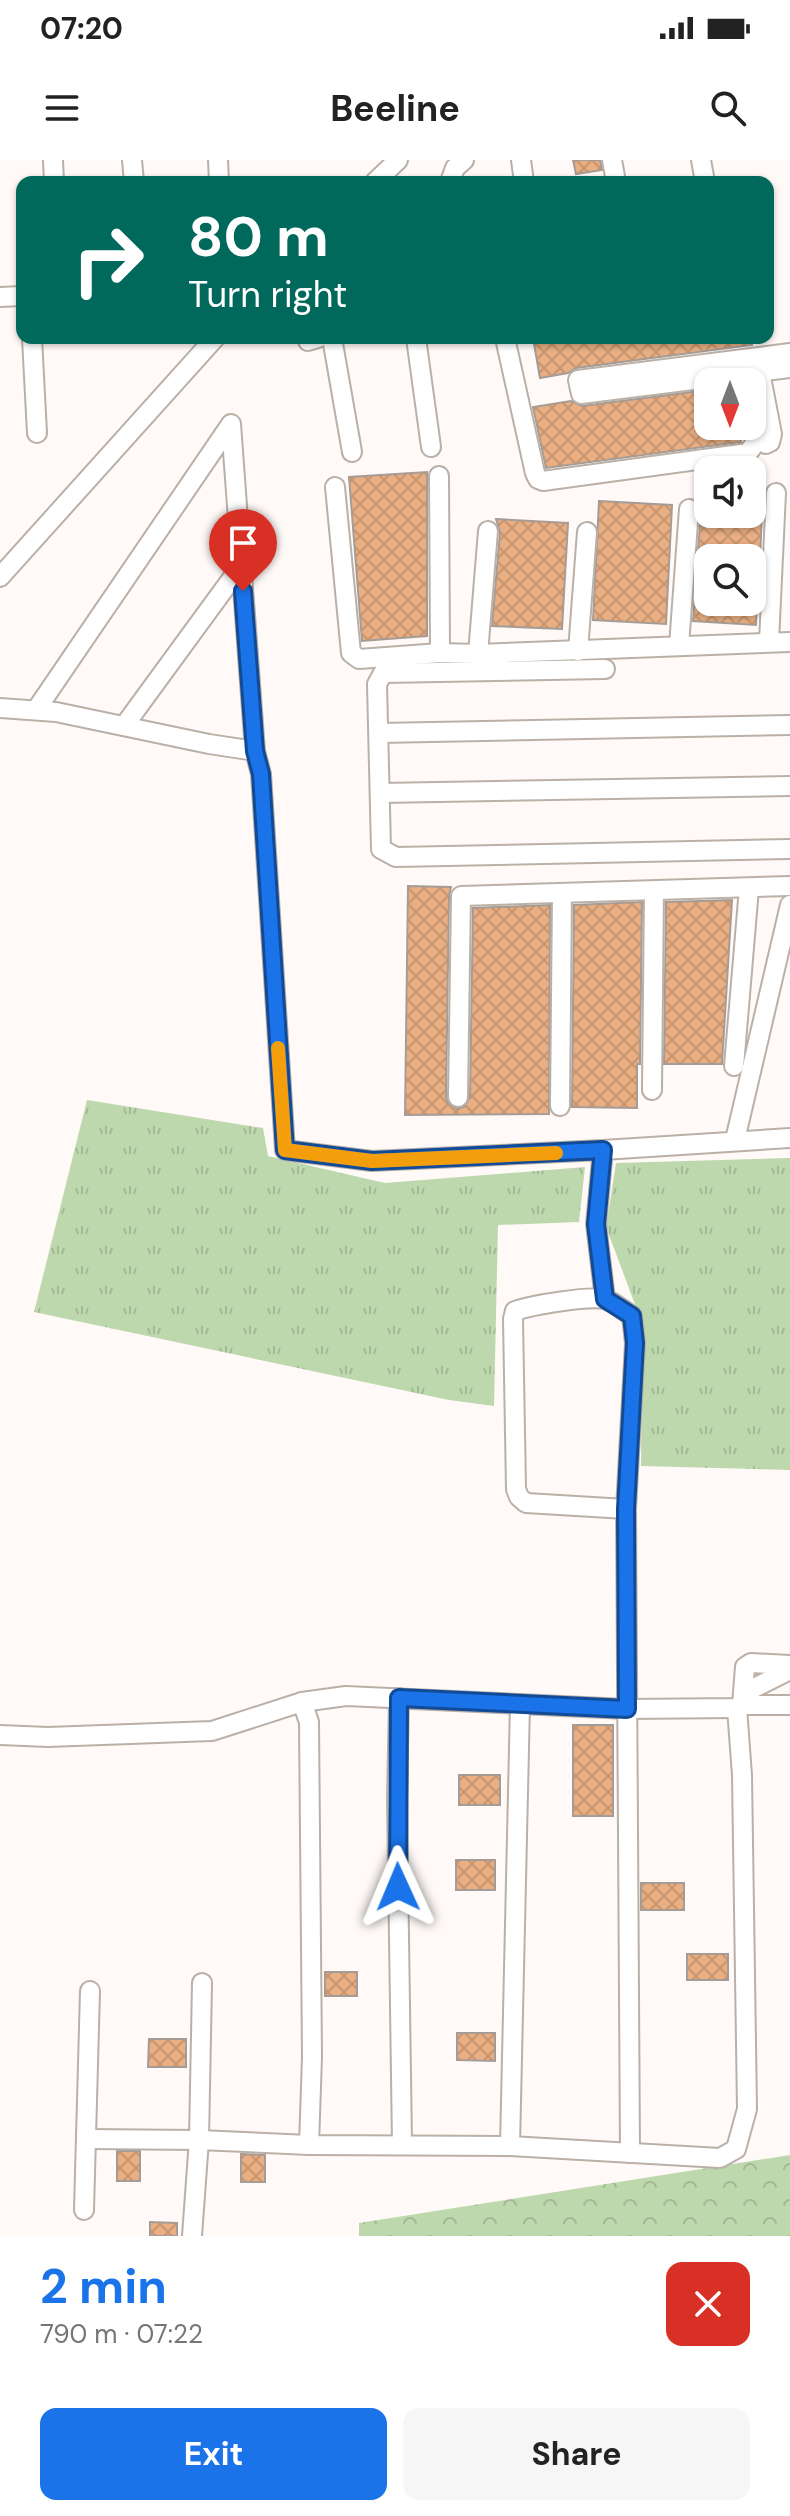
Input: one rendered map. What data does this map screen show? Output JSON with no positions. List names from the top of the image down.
{
  "north": "bottom",
  "page": {
    "status": "07:20",
    "header": "Beeline",
    "turn": ["80 m", "Turn right"],
    "heading": ["2 min", "790 m · 07:22"],
    "buttons": ["Exit", "Share"]
  }
}
